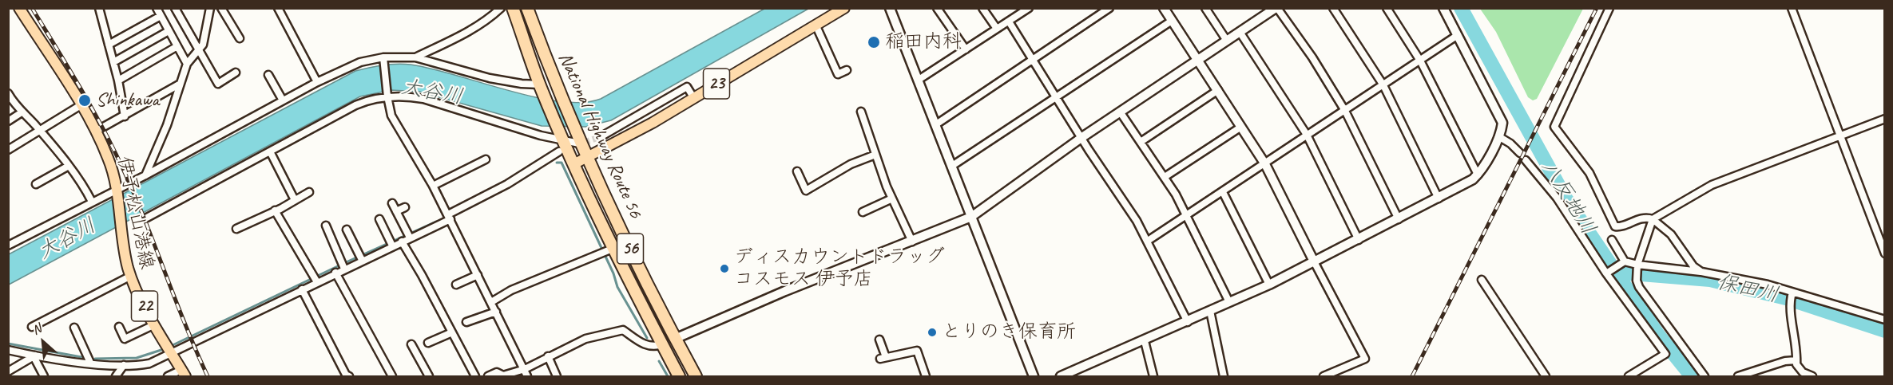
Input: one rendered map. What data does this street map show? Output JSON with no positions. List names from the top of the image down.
{
  "streets": {
    "highway": ["National Highway Route 56", "56"],
    "main road": ["23", "伊予松山港線", "22"]
  },
  "crossings": [
    ["23", "National Highway Route 56"]
  ],
  "water": ["大谷川", "八反地川", "保田川"],
  "places": [
    "稲田内科",
    "Shinkawa",
    "ディスカウントドラッグ コスモス 伊予店",
    "とりのき保育所"
  ],
  "north": "top left"
}
